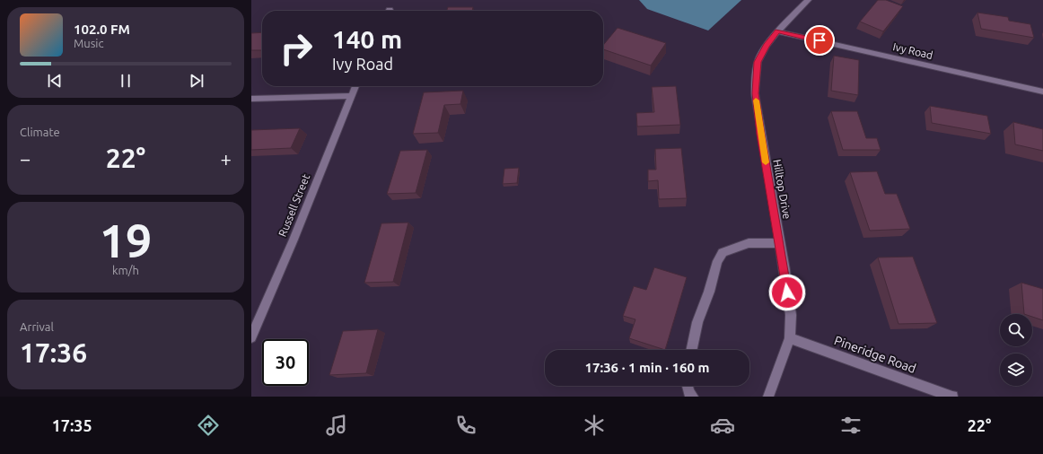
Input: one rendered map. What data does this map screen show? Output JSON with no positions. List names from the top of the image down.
{
  "streets": {
    "street": [
      "Ivy Road",
      "Hilltop Drive",
      "Russell Street",
      "Pineridge Road"
    ]
  },
  "crossings": [
    ["Ivy Road", "Hilltop Drive"],
    ["Hilltop Drive", "Pineridge Road"]
  ],
  "page": {
    "turn": ["140 m", "Ivy Road"],
    "song": ["102.0 FM", "Music"],
    "tile": [
      "Climate",
      ["19", "km/h"],
      ["Arrival", "17:36"]
    ],
    "heat": ["−", "22°", "+"],
    "limit": "30",
    "trip": "17:36 · 1 min · 160 m",
    "tabs": ["17:35", "22°"]
  }
}
